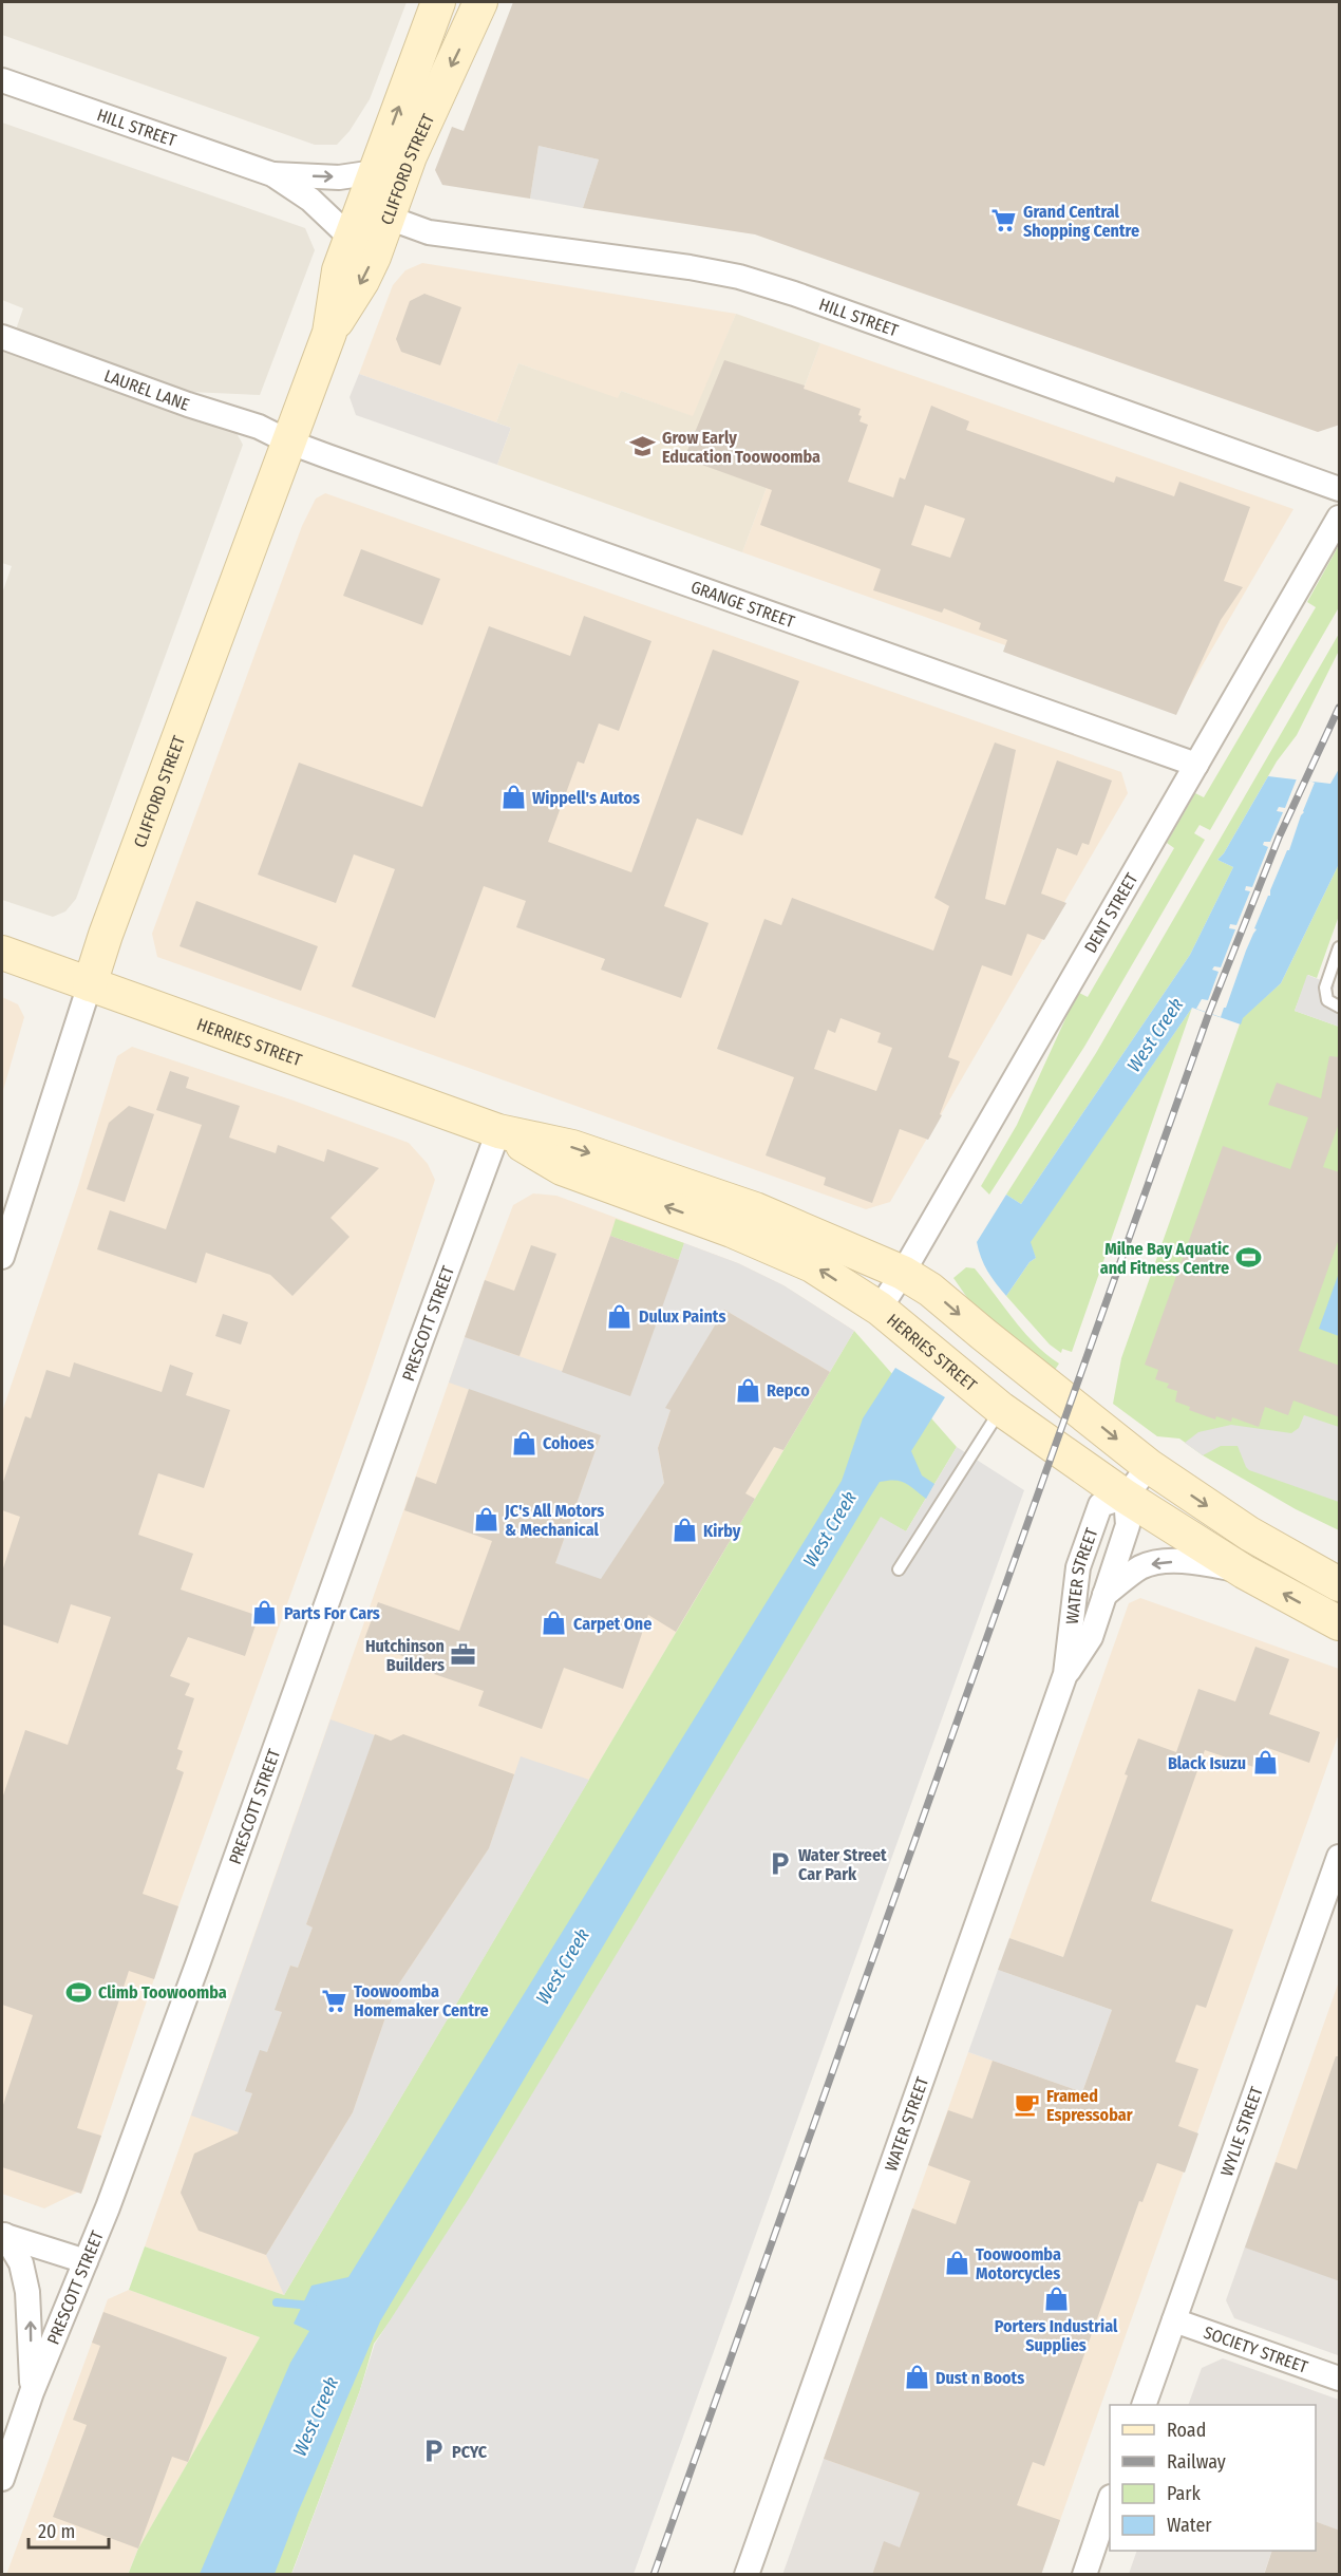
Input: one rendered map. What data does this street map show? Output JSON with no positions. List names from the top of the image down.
{
  "streets": {
    "main road": ["CLIFFORD STREET", "HERRIES STREET"],
    "street": [
      "HILL STREET",
      "LAUREL LANE",
      "GRANGE STREET",
      "DENT STREET",
      "PRESCOTT STREET",
      "WATER STREET",
      "WYLIE STREET",
      "SOCIETY STREET"
    ]
  },
  "crossings": [
    ["HILL STREET", "CLIFFORD STREET"],
    ["CLIFFORD STREET", "LAUREL LANE"],
    ["CLIFFORD STREET", "GRANGE STREET"],
    ["CLIFFORD STREET", "HERRIES STREET"],
    ["LAUREL LANE", "GRANGE STREET"],
    ["GRANGE STREET", "DENT STREET"],
    ["DENT STREET", "HERRIES STREET"],
    ["HERRIES STREET", "PRESCOTT STREET"],
    ["HERRIES STREET", "WATER STREET"],
    ["WYLIE STREET", "SOCIETY STREET"]
  ],
  "water": ["West Creek"],
  "places": {
    "supermarket": ["Grand Central Shopping Centre", "Toowoomba Homemaker Centre"],
    "school or university": ["Grow Early Education Toowoomba"],
    "shop": [
      "Wippell's Autos",
      "Dulux Paints",
      "Repco",
      "Cohoes",
      "JC's All Motors & Mechanical",
      "Kirby",
      "Parts For Cars",
      "Carpet One",
      "Black Isuzu",
      "Toowoomba Motorcycles",
      "Porters Industrial Supplies",
      "Dust n Boots"
    ],
    "sports": ["Milne Bay Aquatic and Fitness Centre", "Climb Toowoomba"],
    "office": ["Hutchinson Builders"],
    "parking": ["Water Street Car Park", "PCYC"],
    "cafe": ["Framed Espressobar"]
  },
  "legend": [
    "Road",
    "Railway",
    "Park",
    "Water"
  ],
  "scale_bar": "20 m"
}
